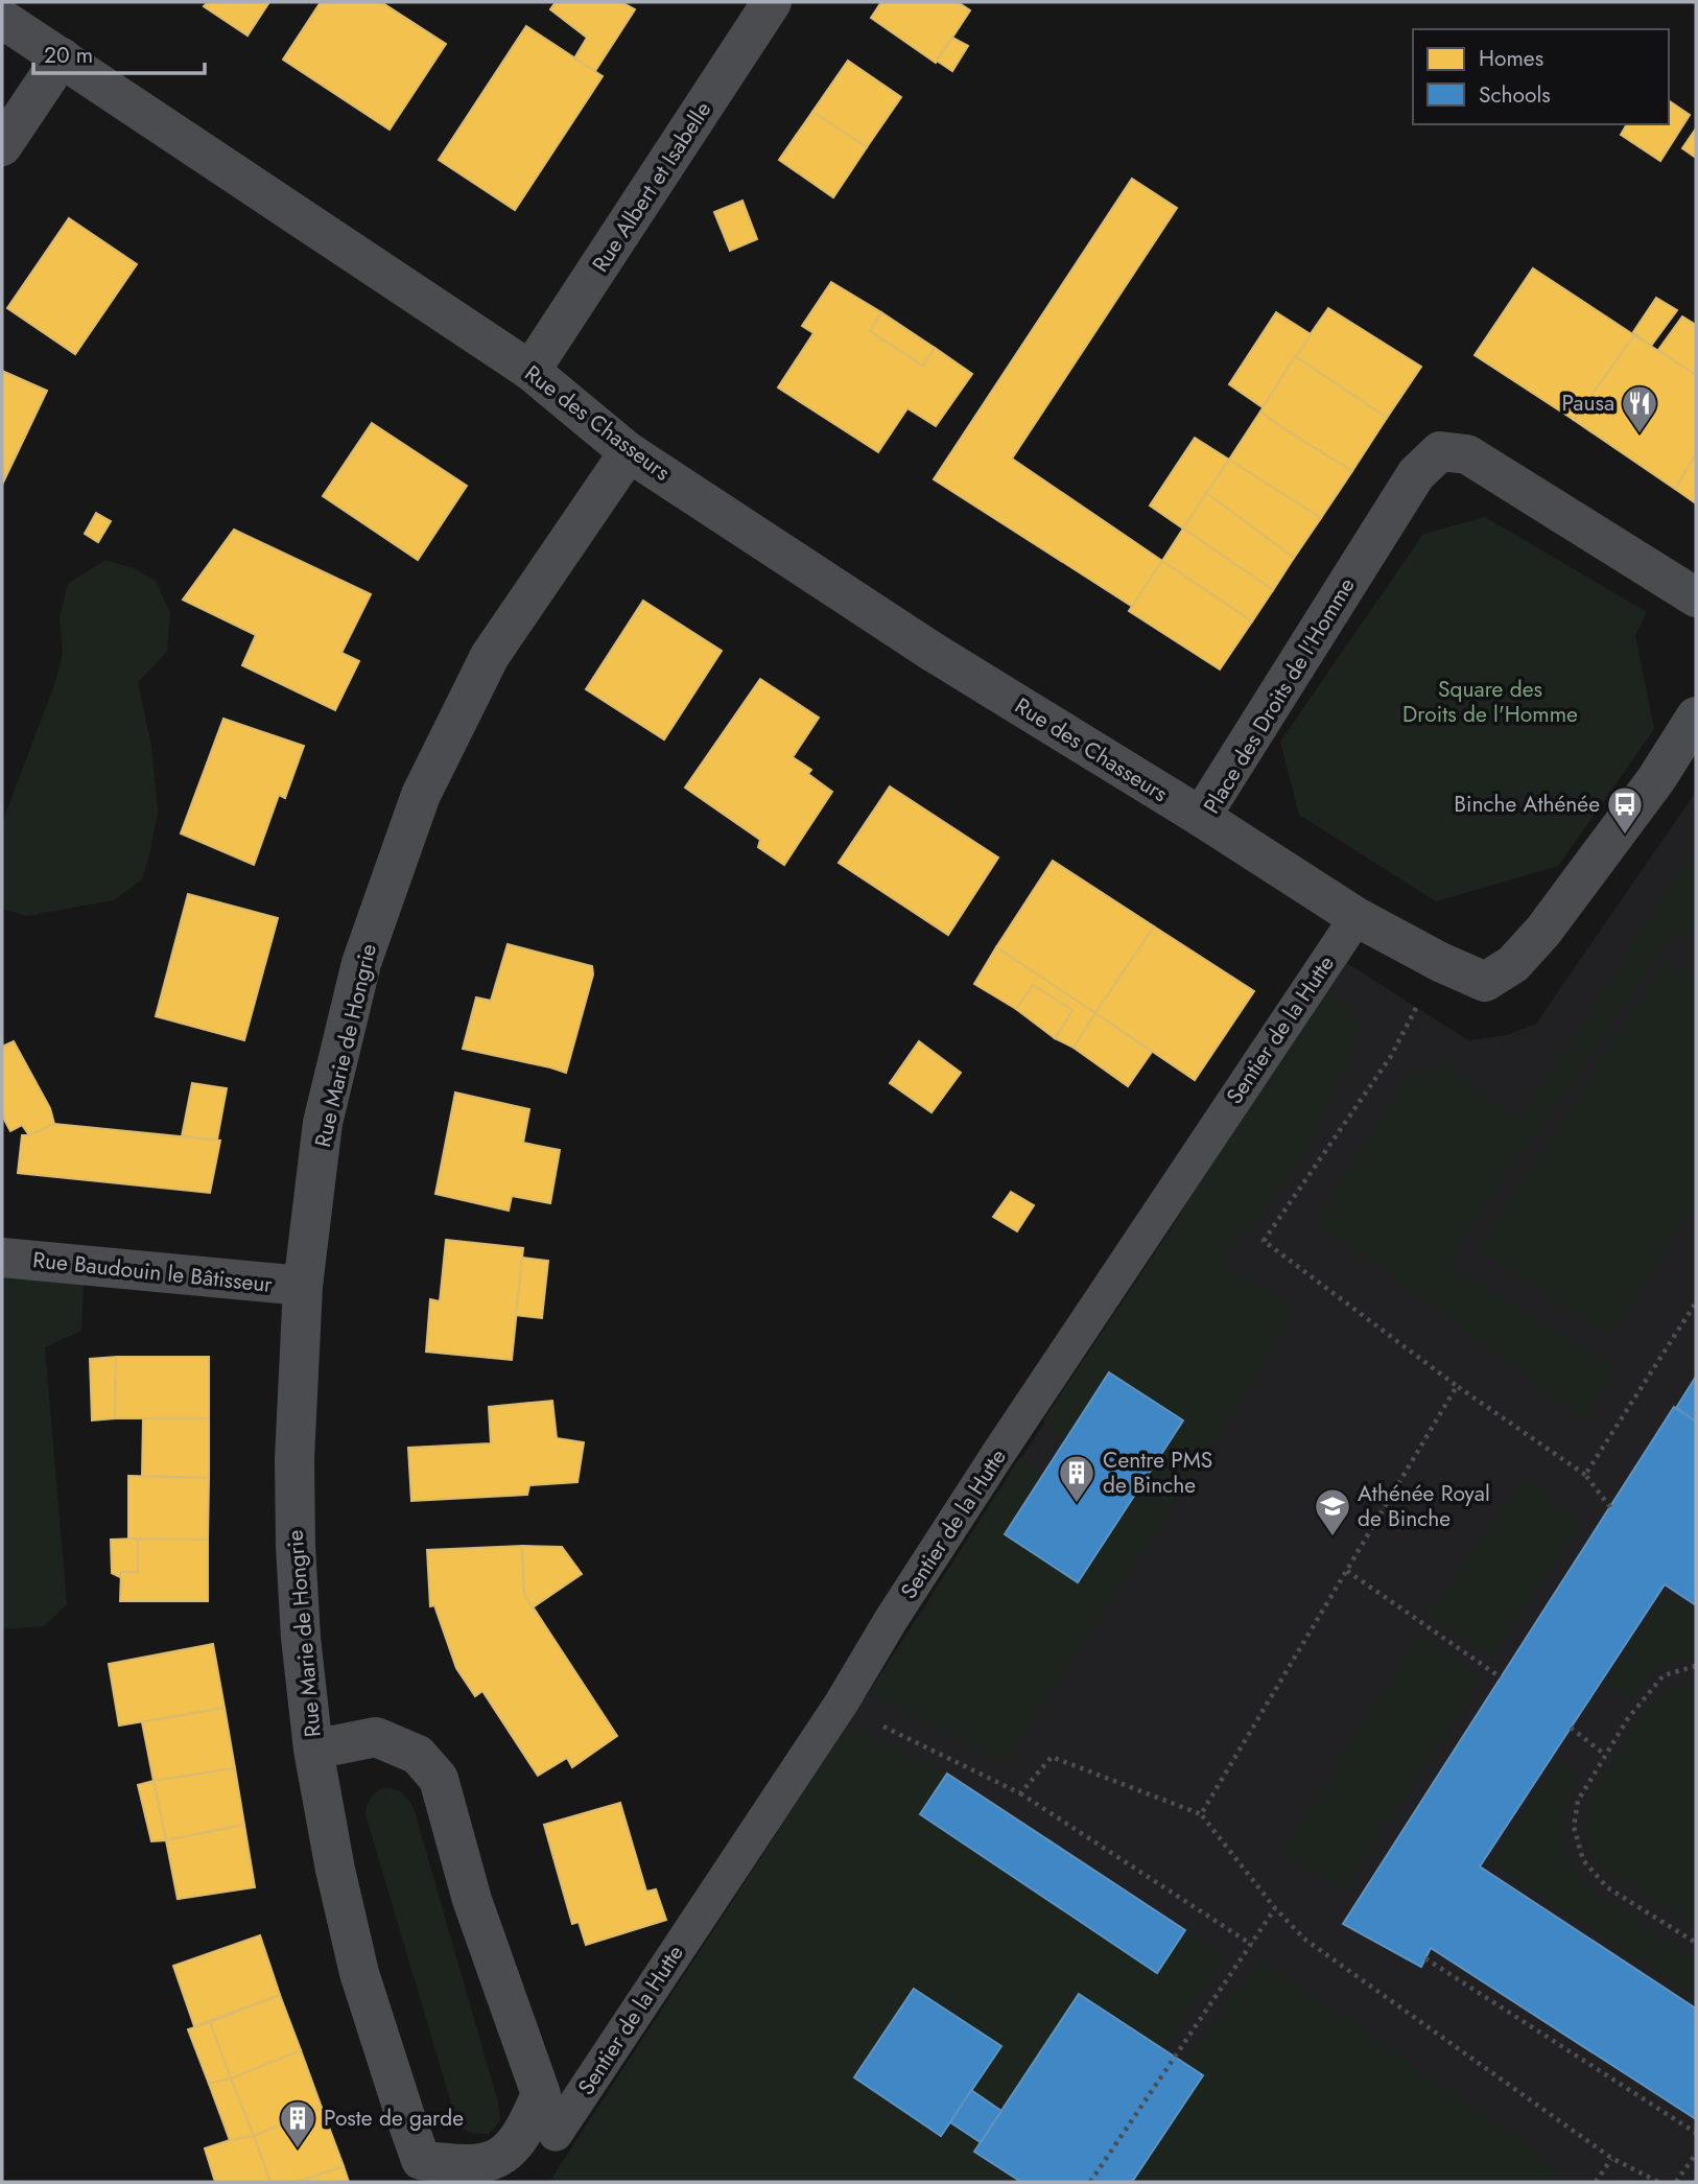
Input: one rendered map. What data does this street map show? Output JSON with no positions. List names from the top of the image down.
{
  "streets": {
    "street": [
      "Rue Albert et Isabelle",
      "Rue des Chasseurs",
      "Place des Droits de l'Homme",
      "Rue Marie de Hongrie",
      "Rue Baudouin le Bâtisseur"
    ],
    "lane": ["Sentier de la Hutte"]
  },
  "crossings": [
    ["Rue Albert et Isabelle", "Rue des Chasseurs"],
    ["Rue des Chasseurs", "Place des Droits de l'Homme"],
    ["Rue des Chasseurs", "Rue Marie de Hongrie"],
    ["Place des Droits de l'Homme", "Sentier de la Hutte"],
    ["Rue Marie de Hongrie", "Rue Baudouin le Bâtisseur"]
  ],
  "parks": ["Square des Droits de l'Homme"],
  "places": {
    "restaurant": ["Pausa"],
    "bus stop": ["Binche Athénée"],
    "building": ["Centre PMS de Binche", "Poste de garde"],
    "school or university": ["Athénée Royal de Binche"]
  },
  "legend": ["Homes", "Schools"],
  "scale_bar": "20 m"
}
